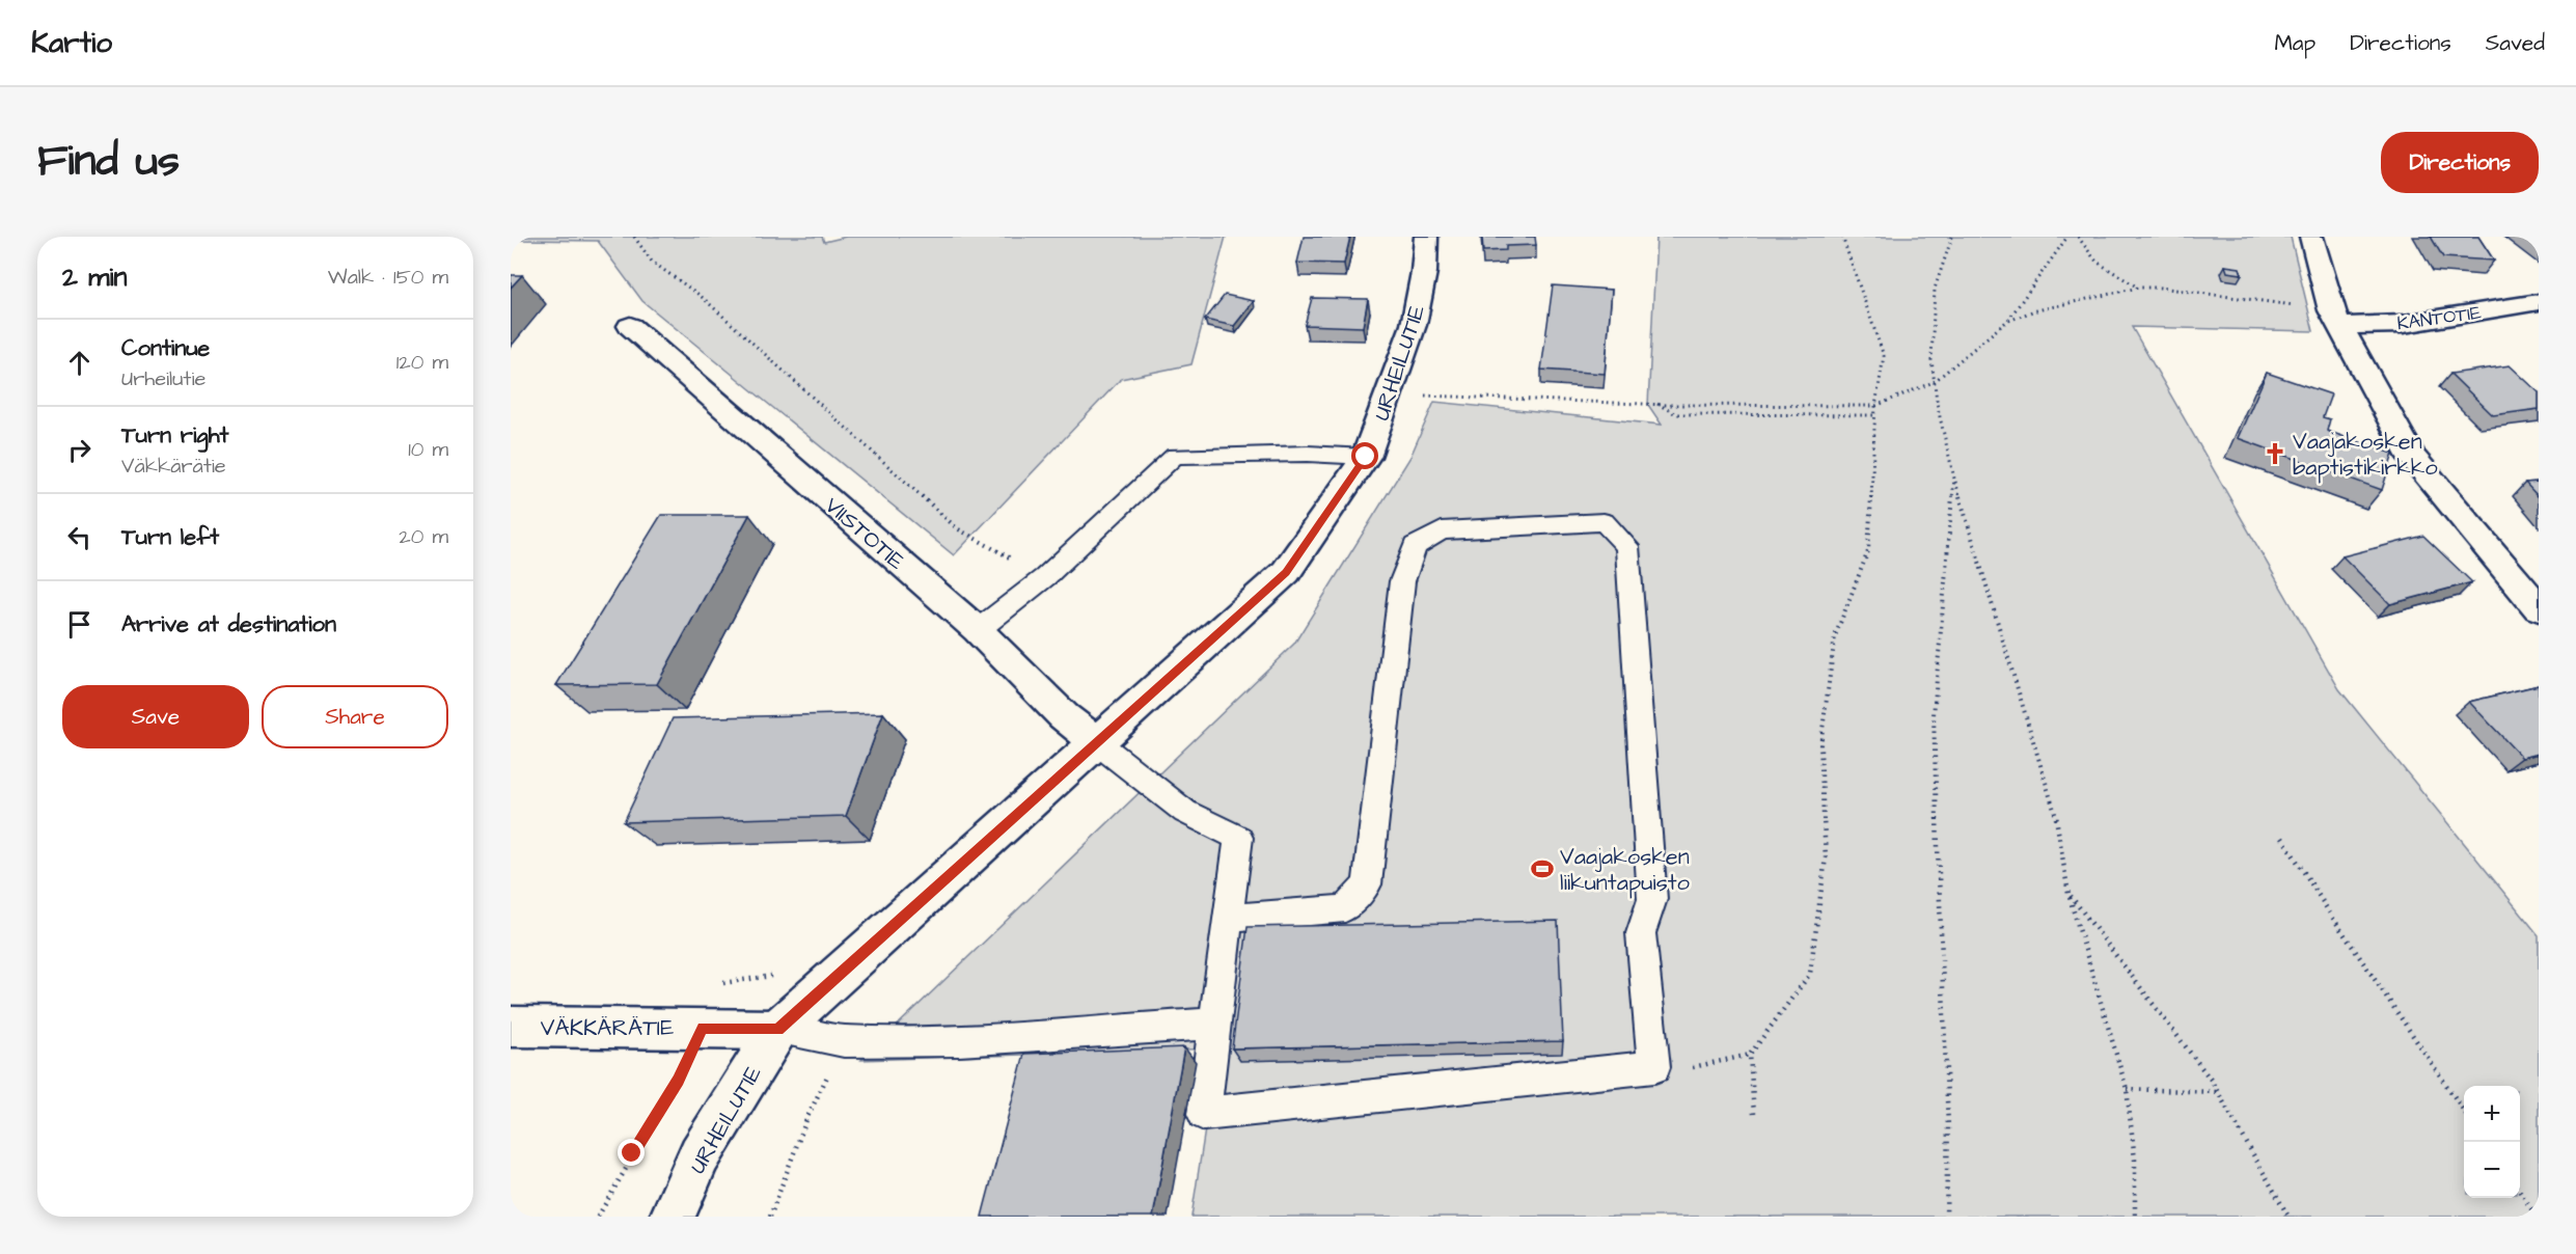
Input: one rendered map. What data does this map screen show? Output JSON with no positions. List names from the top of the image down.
{
  "streets": {
    "street": [
      "KANTOTIE",
      "URHEILUTIE",
      "VIISTOTIE",
      "VÄKKÄRÄTIE"
    ]
  },
  "crossings": [
    ["URHEILUTIE", "VIISTOTIE"],
    ["URHEILUTIE", "VÄKKÄRÄTIE"]
  ],
  "places": {
    "church": ["Vaajakosken baptistikirkko"],
    "sports": ["Vaajakosken liikuntapuisto"]
  },
  "page": {
    "header": "Kartio",
    "nav": ["Map", "Directions", "Saved"],
    "title": "Find us",
    "buttons": [
      "Directions",
      ["Save", "Share"]
    ],
    "heading": ["2 min", "Walk · 150 m"],
    "list": [
      ["Continue", "Urheilutie", "120 m"],
      ["Turn right", "Väkkärätie", "10 m"],
      ["Turn left", "20 m"],
      "Arrive at destination"
    ],
    "map_buttons": ["+", "−"]
  }
}
